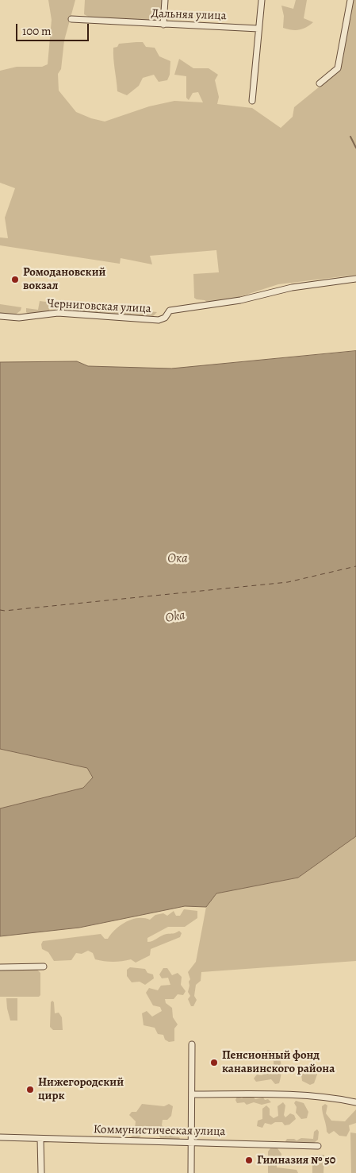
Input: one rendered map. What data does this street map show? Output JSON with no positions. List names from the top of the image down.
{
  "streets": {
    "street": ["Дальняя улица", "Черниговская улица", "Коммунистическая улица"]
  },
  "water": ["Ока", "Oka"],
  "places": [
    "Ромодановский вокзал",
    "Пенсионный фонд канавинского района",
    "Нижегородский цирк",
    "Гимназия № 50"
  ],
  "scale_bar": "100 m"
}
